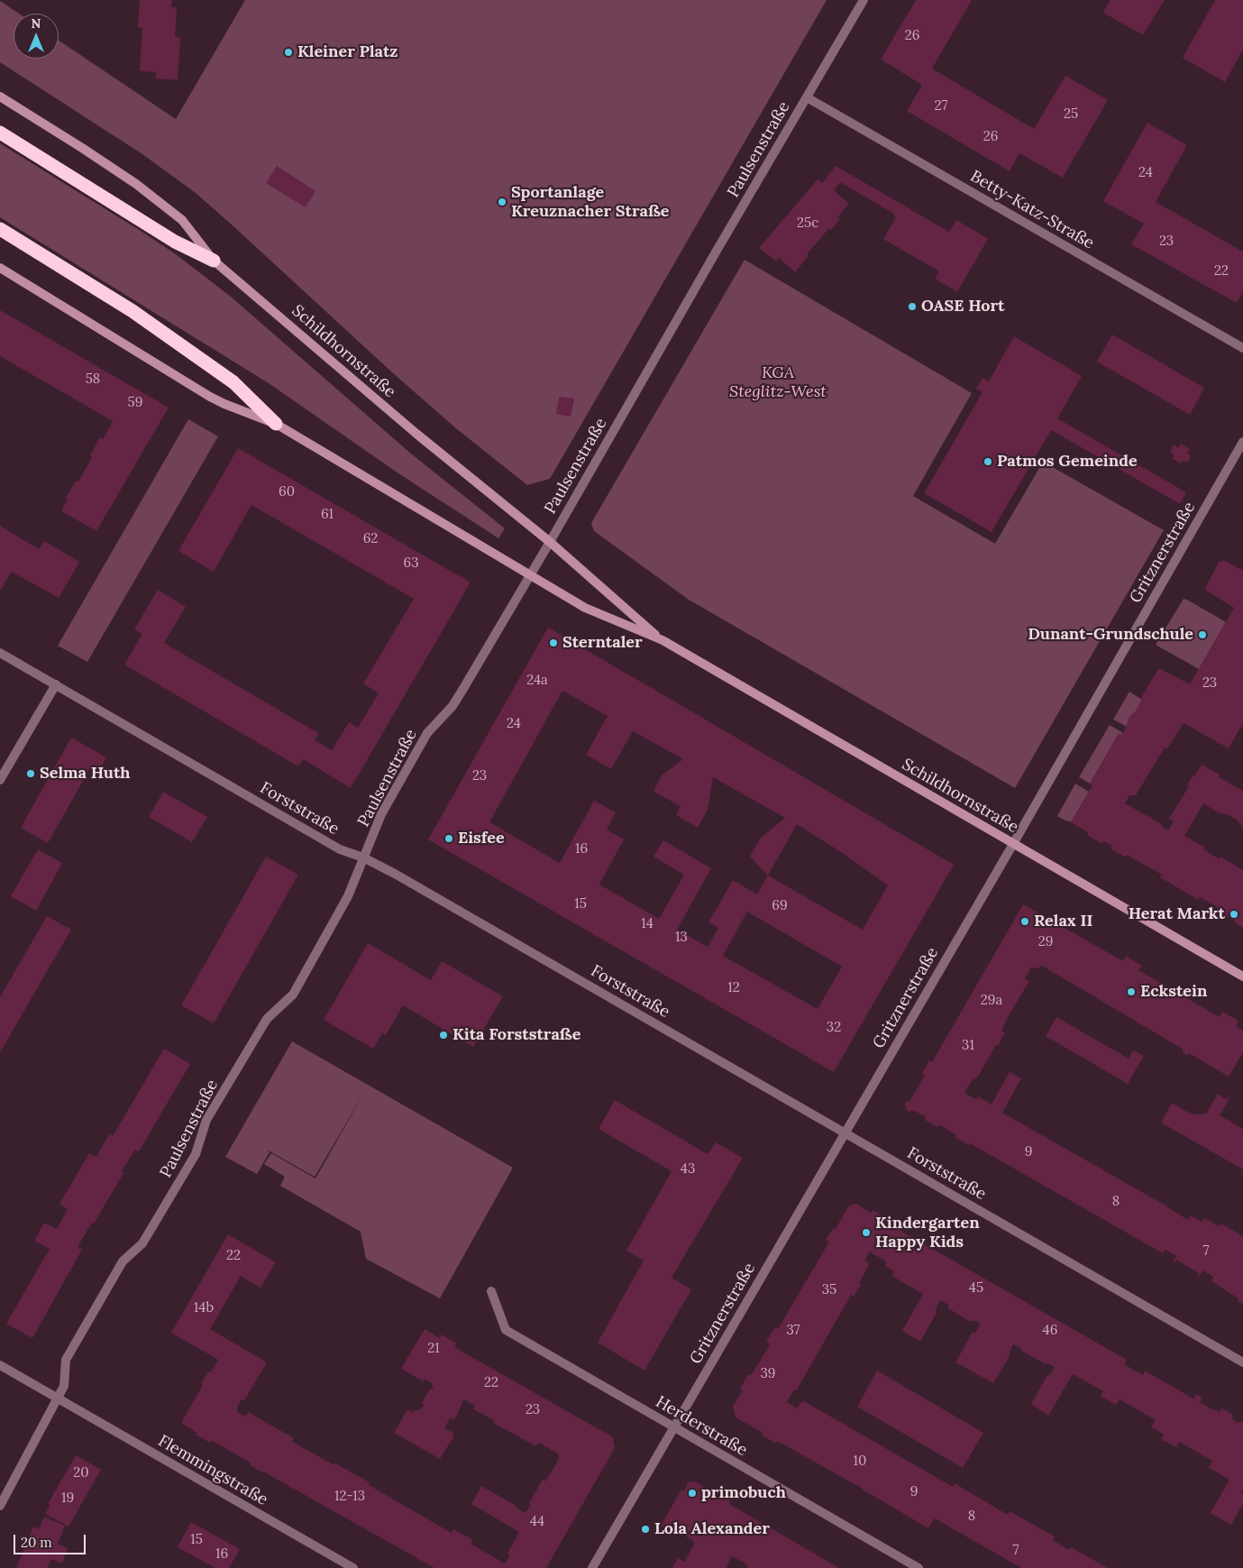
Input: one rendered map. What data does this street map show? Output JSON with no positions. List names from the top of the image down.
{
  "streets": {
    "main road": ["Schildhornstraße"],
    "street": [
      "Paulsenstraße",
      "Betty-Katz-Straße",
      "Gritznerstraße",
      "Forststraße",
      "Herderstraße",
      "Flemmingstraße"
    ]
  },
  "crossings": [
    ["Paulsenstraße", "Betty-Katz-Straße"],
    ["Paulsenstraße", "Schildhornstraße"],
    ["Paulsenstraße", "Forststraße"],
    ["Paulsenstraße", "Flemmingstraße"],
    ["Schildhornstraße", "Gritznerstraße"],
    ["Gritznerstraße", "Forststraße"],
    ["Gritznerstraße", "Herderstraße"]
  ],
  "parks": ["KGA Steglitz-West"],
  "places": [
    "Kleiner Platz",
    "Sportanlage Kreuznacher Straße",
    "OASE Hort",
    "Patmos Gemeinde",
    "Dunant-Grundschule",
    "Sterntaler",
    "Selma Huth",
    "Eisfee",
    "Herat Markt",
    "Relax II",
    "Eckstein",
    "Kita Forststraße",
    "Kindergarten Happy Kids",
    "primobuch",
    "Lola Alexander"
  ],
  "house_numbers": [
    "26",
    "27",
    "25",
    "26",
    "24",
    "25c",
    "23",
    "22",
    "58",
    "59",
    "60",
    "61",
    "62",
    "63",
    "24a",
    "23",
    "24",
    "23",
    "16",
    "15",
    "69",
    "14",
    "13",
    "29",
    "12",
    "29a",
    "32",
    "31",
    "9",
    "43",
    "8",
    "7",
    "22",
    "45",
    "35",
    "14b",
    "37",
    "46",
    "21",
    "39",
    "22",
    "23",
    "10",
    "20",
    "9",
    "12-13",
    "19",
    "8",
    "44",
    "15",
    "7",
    "16"
  ],
  "scale_bar": "20 m",
  "north": "top"
}
